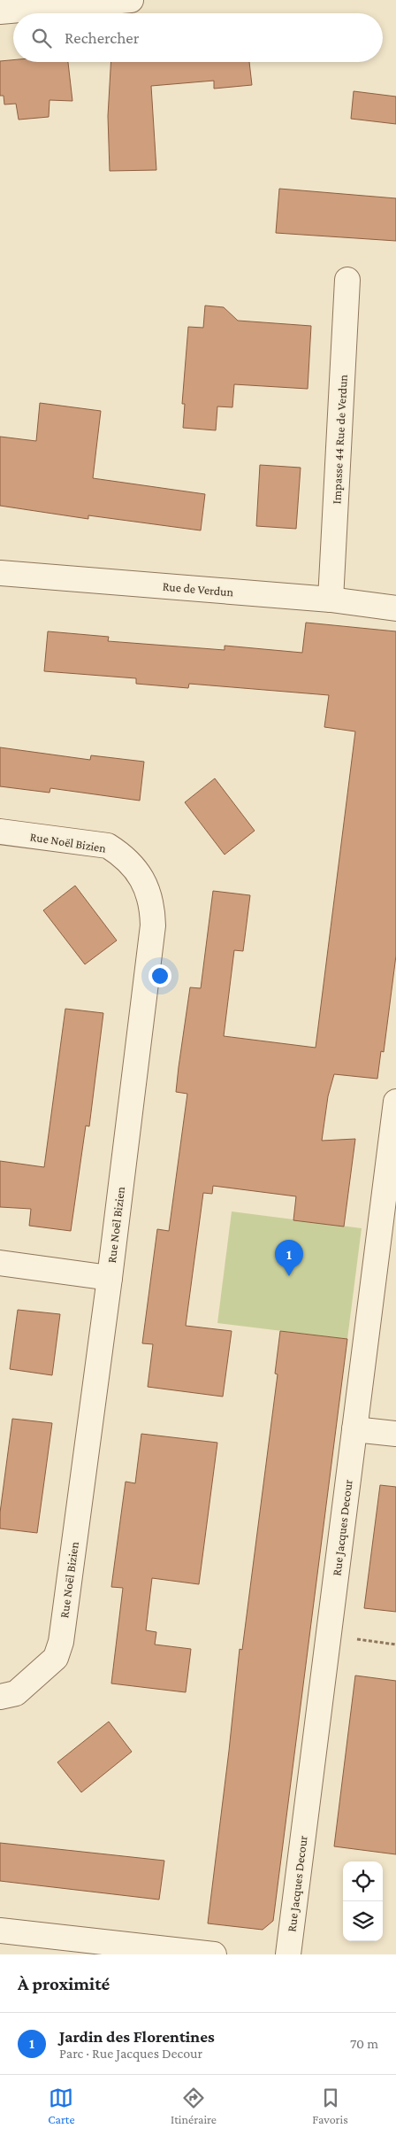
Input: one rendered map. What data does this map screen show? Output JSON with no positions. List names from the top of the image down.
{
  "streets": {
    "street": [
      "Impasse 44 Rue de Verdun",
      "Rue de Verdun",
      "Rue Noël Bizien",
      "Rue Jacques Decour"
    ]
  },
  "crossings": [
    ["Impasse 44 Rue de Verdun", "Rue de Verdun"]
  ],
  "page": {
    "search": "Rechercher",
    "pins": "1",
    "heading": "À proximité",
    "list": [
      {
        "mark": "1",
        "name": "Jardin des Florentines",
        "note": "Parc · Rue Jacques Decour",
        "value": "70 m"
      }
    ],
    "nav": ["Carte", "Itinéraire", "Favoris"]
  }
}
